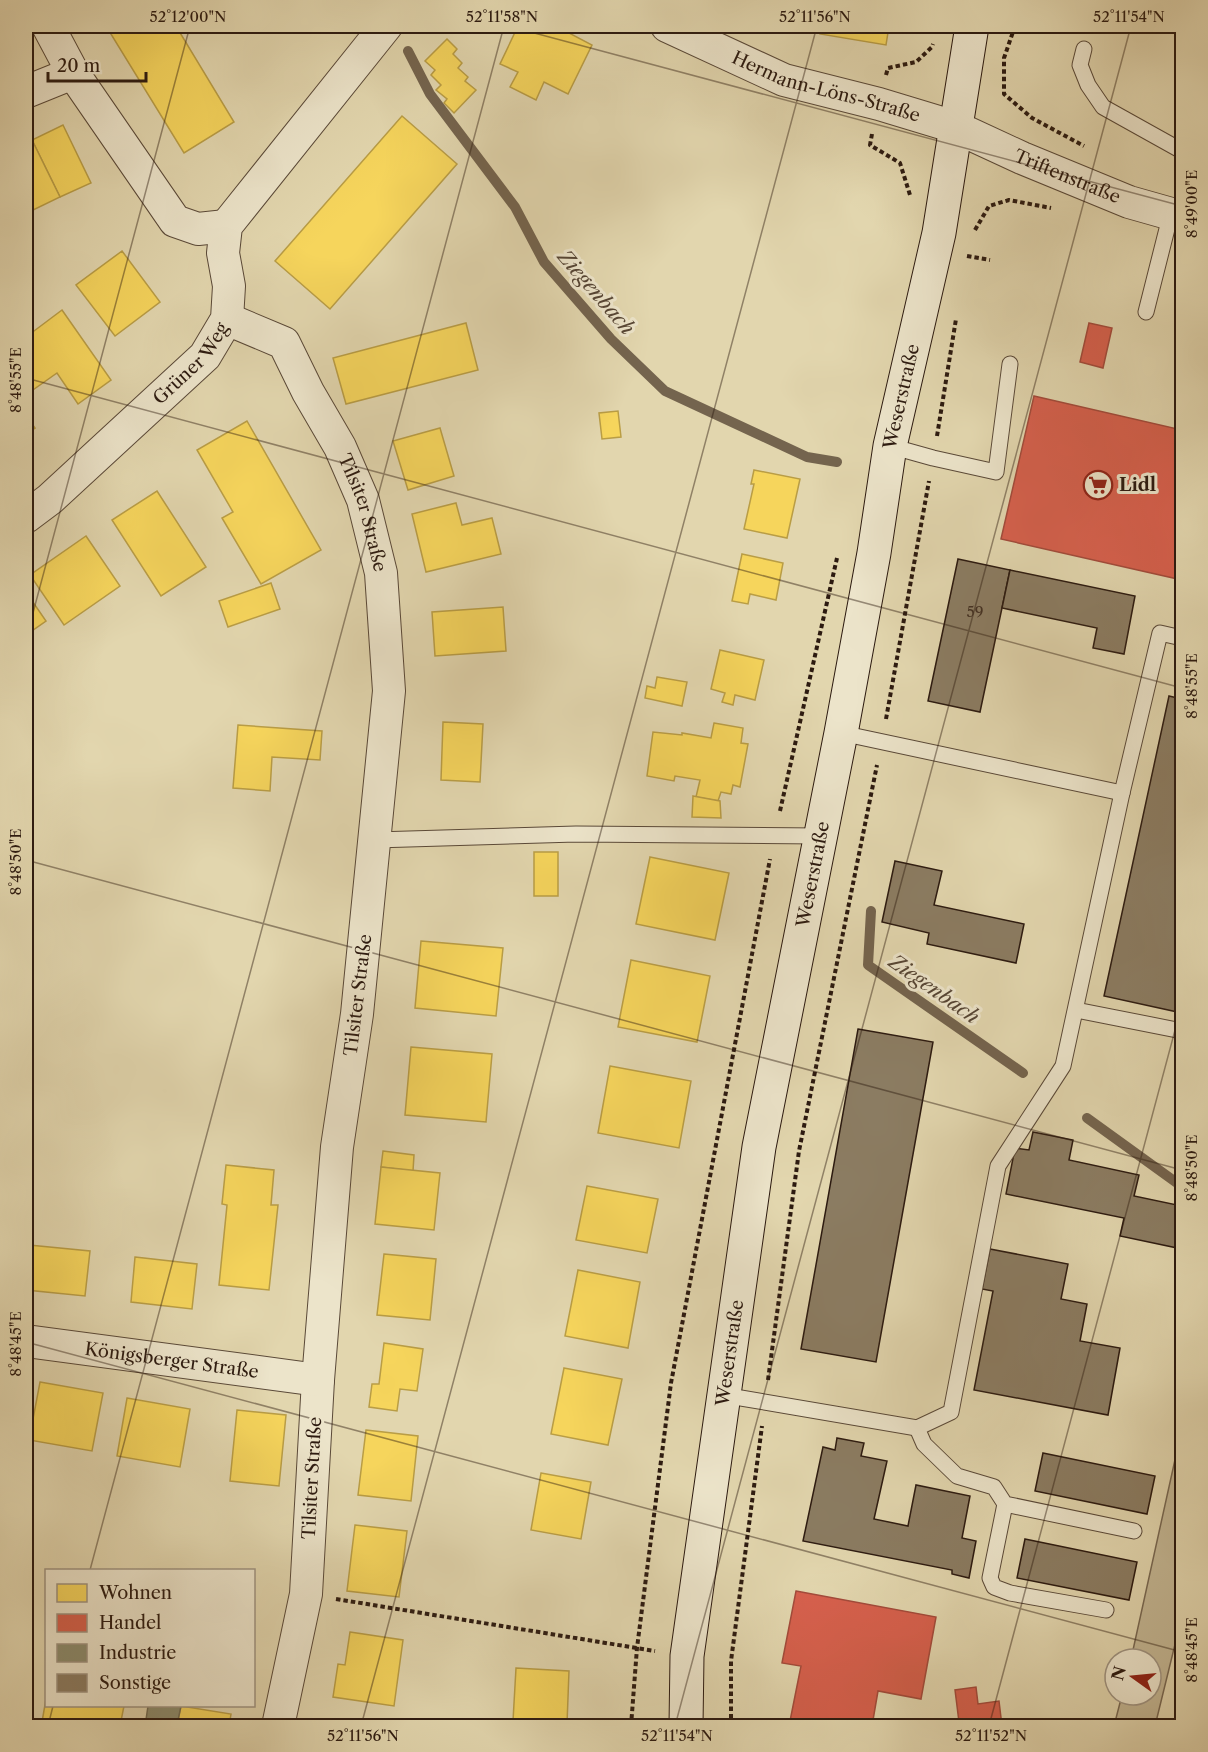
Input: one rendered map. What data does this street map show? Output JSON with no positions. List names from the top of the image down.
{
  "streets": {
    "street": [
      "Hermann-Löns-Straße",
      "Triftenstraße",
      "Grüner Weg",
      "Weserstraße",
      "Tilsiter Straße",
      "Königsberger Straße"
    ]
  },
  "crossings": [
    ["Hermann-Löns-Straße", "Triftenstraße"],
    ["Hermann-Löns-Straße", "Weserstraße"],
    ["Triftenstraße", "Weserstraße"],
    ["Grüner Weg", "Tilsiter Straße"],
    ["Tilsiter Straße", "Königsberger Straße"]
  ],
  "water": ["Ziegenbach"],
  "places": {
    "supermarket": ["Lidl"]
  },
  "house_numbers": ["59"],
  "legend": [
    "Wohnen",
    "Handel",
    "Industrie",
    "Sonstige"
  ],
  "scale_bar": "20 m",
  "north": "left",
  "coordinates": [
    "52°12'00\"N",
    "52°11'58\"N",
    "52°11'56\"N",
    "52°11'54\"N",
    "8°49'00\"E",
    "8°48'55\"E",
    "8°48'50\"E",
    "8°48'45\"E",
    "52°11'52\"N"
  ]
}
